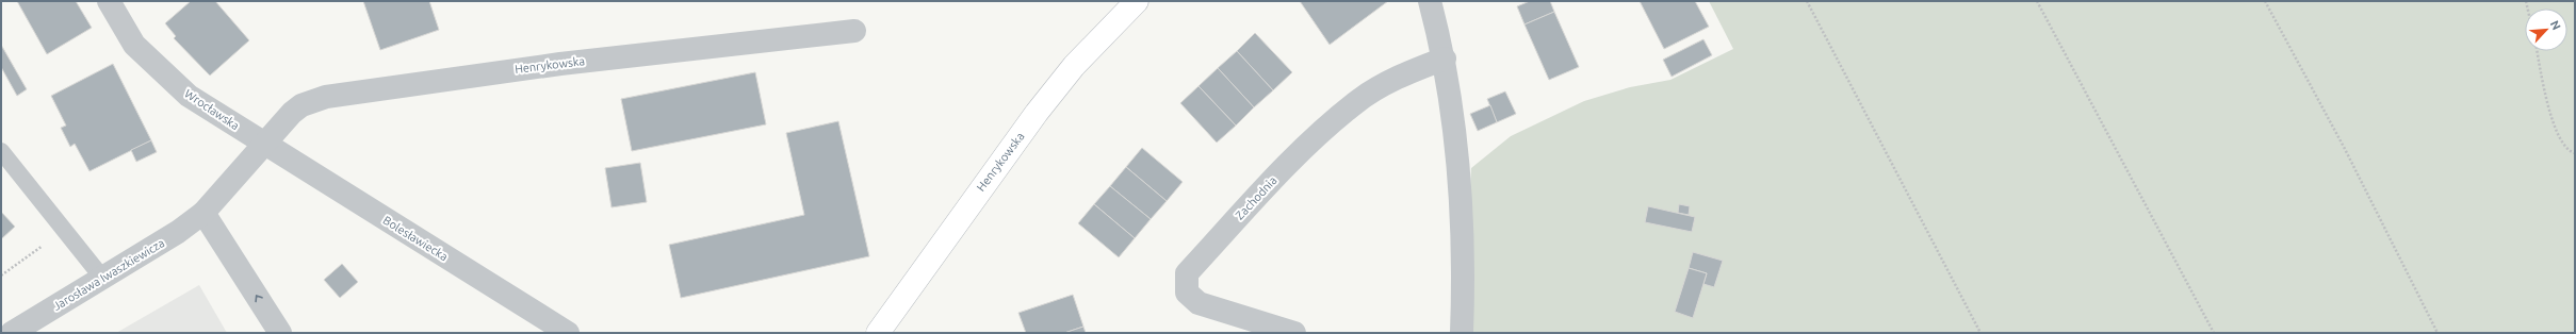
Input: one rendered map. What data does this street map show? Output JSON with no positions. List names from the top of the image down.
{
  "streets": {
    "main road": ["Henrykowska"],
    "street": [
      "Wrocławska",
      "Zachodnia",
      "Bolesławiecka",
      "Jarosława Iwaszkiewicza"
    ]
  },
  "crossings": [
    ["Henrykowska", "Wrocławska"],
    ["Henrykowska", "Bolesławiecka"],
    ["Wrocławska", "Bolesławiecka"]
  ],
  "north": "top right"
}
